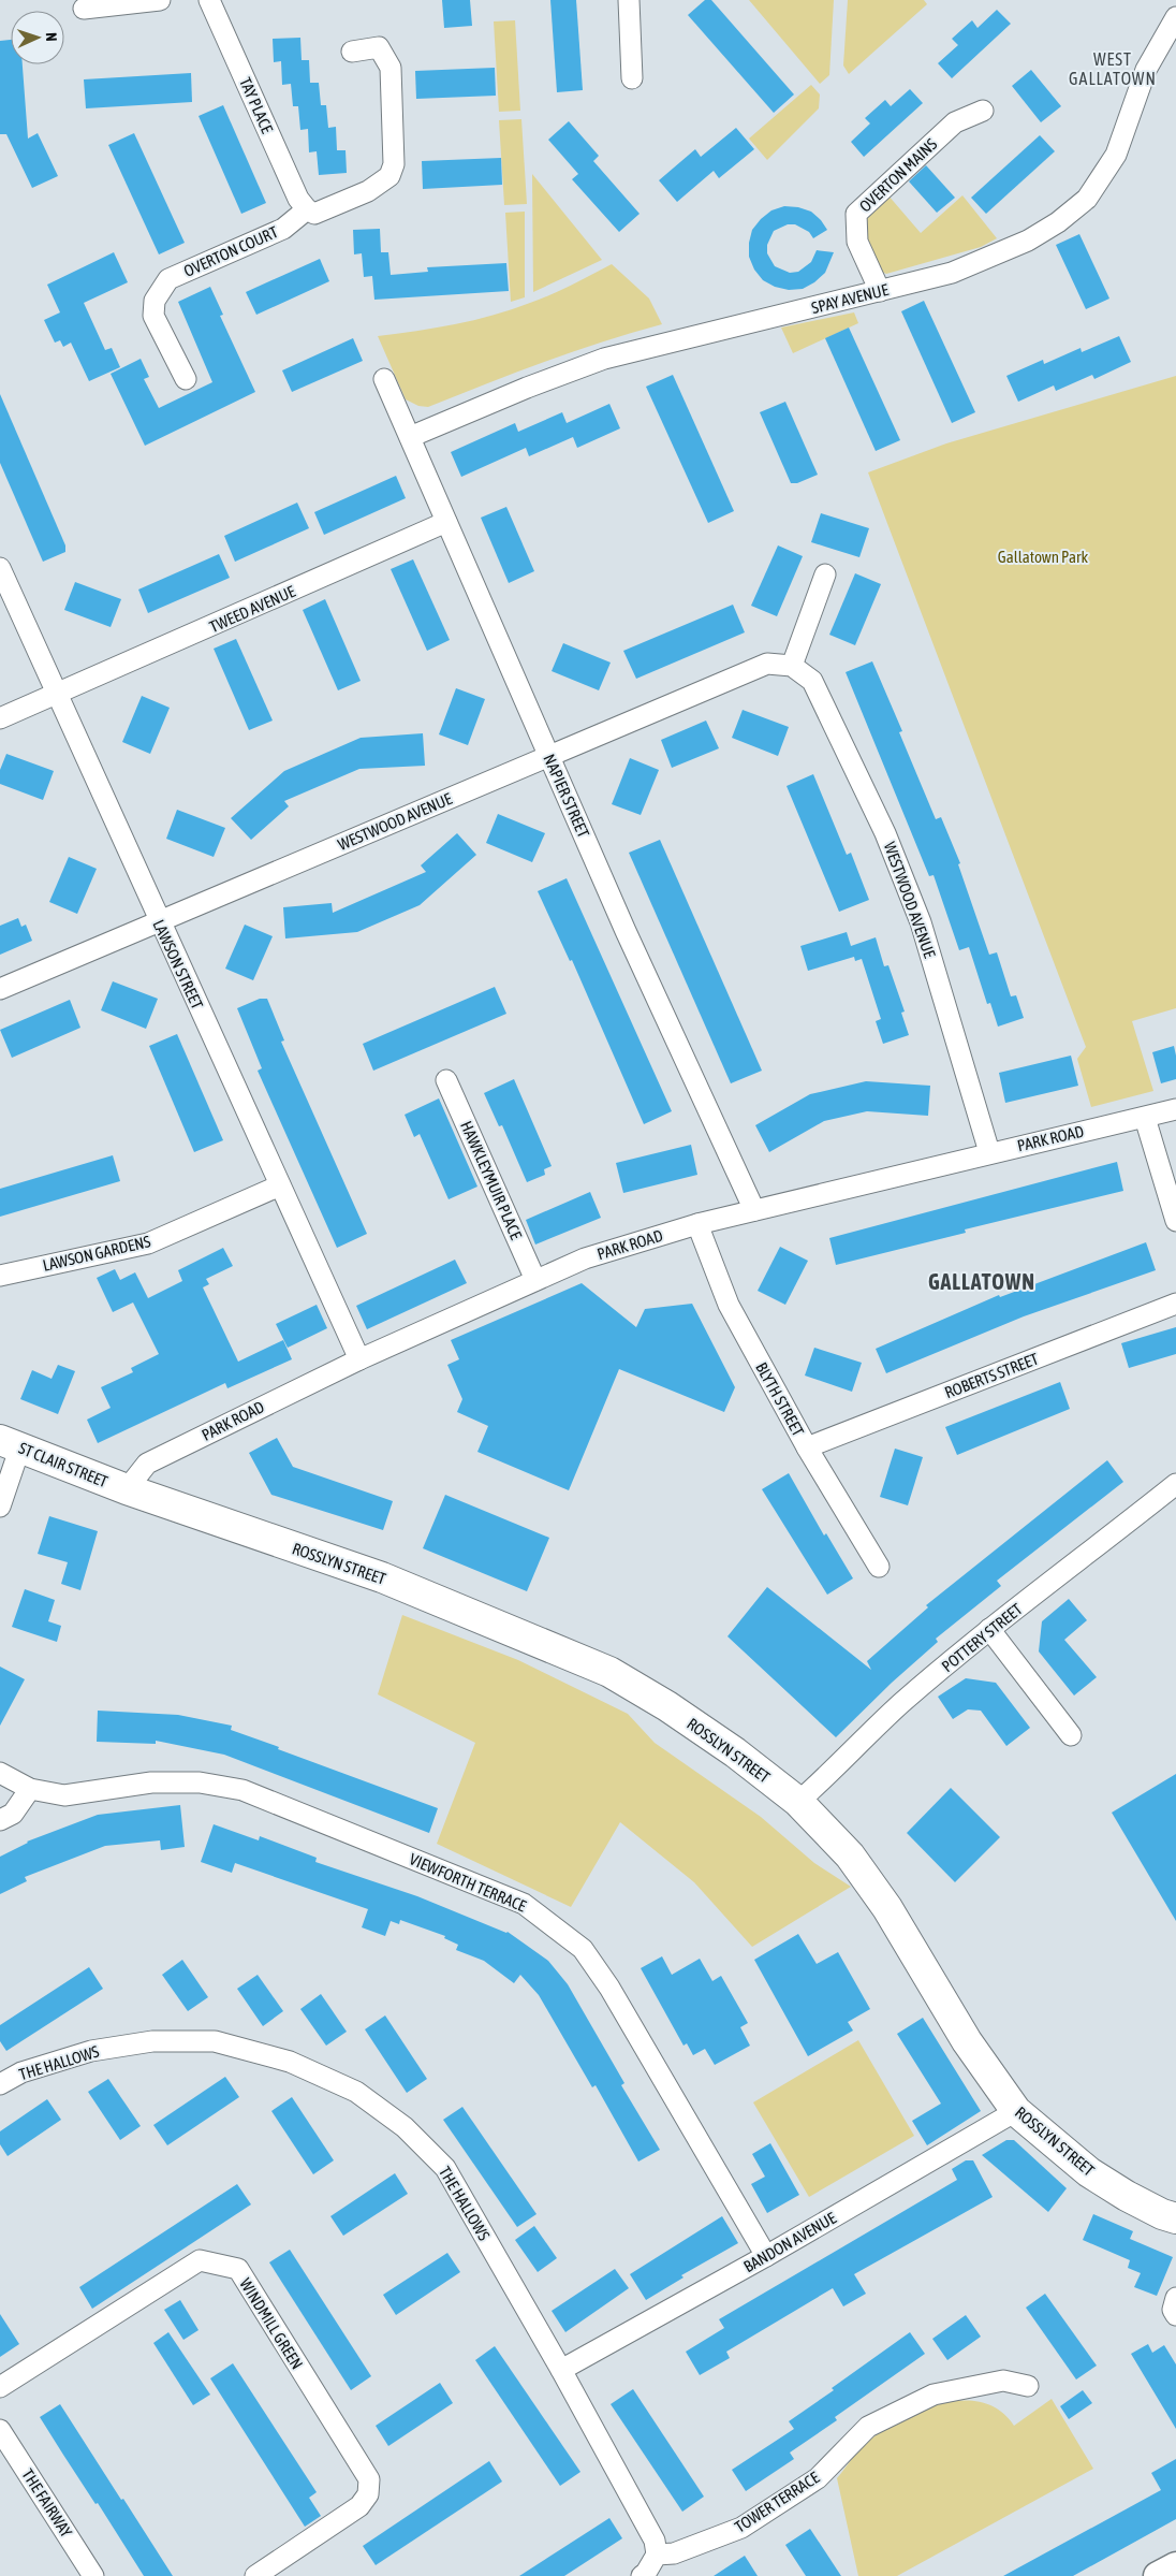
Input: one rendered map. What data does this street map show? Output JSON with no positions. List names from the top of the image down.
{
  "streets": {
    "main road": ["ST CLAIR STREET", "ROSSLYN STREET"],
    "street": [
      "TAY PLACE",
      "OVERTON MAINS",
      "OVERTON COURT",
      "SPAY AVENUE",
      "TWEED AVENUE",
      "NAPIER STREET",
      "WESTWOOD AVENUE",
      "LAWSON STREET",
      "PARK ROAD",
      "HAWKLEYMUIR PLACE",
      "LAWSON GARDENS",
      "ROBERTS STREET",
      "BLYTH STREET",
      "POTTERY STREET",
      "VIEWFORTH TERRACE",
      "THE HALLOWS",
      "BANDON AVENUE",
      "WINDMILL GREEN",
      "TOWER TERRACE",
      "THE FAIRWAY"
    ]
  },
  "crossings": [
    ["TAY PLACE", "OVERTON COURT"],
    ["OVERTON MAINS", "SPAY AVENUE"],
    ["SPAY AVENUE", "NAPIER STREET"],
    ["TWEED AVENUE", "NAPIER STREET"],
    ["TWEED AVENUE", "LAWSON STREET"],
    ["NAPIER STREET", "WESTWOOD AVENUE"],
    ["NAPIER STREET", "PARK ROAD"],
    ["WESTWOOD AVENUE", "LAWSON STREET"],
    ["WESTWOOD AVENUE", "PARK ROAD"],
    ["LAWSON STREET", "PARK ROAD"],
    ["LAWSON STREET", "LAWSON GARDENS"],
    ["PARK ROAD", "HAWKLEYMUIR PLACE"],
    ["PARK ROAD", "BLYTH STREET"],
    ["PARK ROAD", "ST CLAIR STREET"],
    ["PARK ROAD", "ROSSLYN STREET"],
    ["ROBERTS STREET", "BLYTH STREET"],
    ["ST CLAIR STREET", "ROSSLYN STREET"],
    ["ROSSLYN STREET", "POTTERY STREET"],
    ["ROSSLYN STREET", "BANDON AVENUE"],
    ["VIEWFORTH TERRACE", "BANDON AVENUE"],
    ["THE HALLOWS", "BANDON AVENUE"],
    ["THE HALLOWS", "TOWER TERRACE"]
  ],
  "districts": ["WEST GALLATOWN", "GALLATOWN"],
  "parks": ["Gallatown Park"],
  "north": "right"
}
